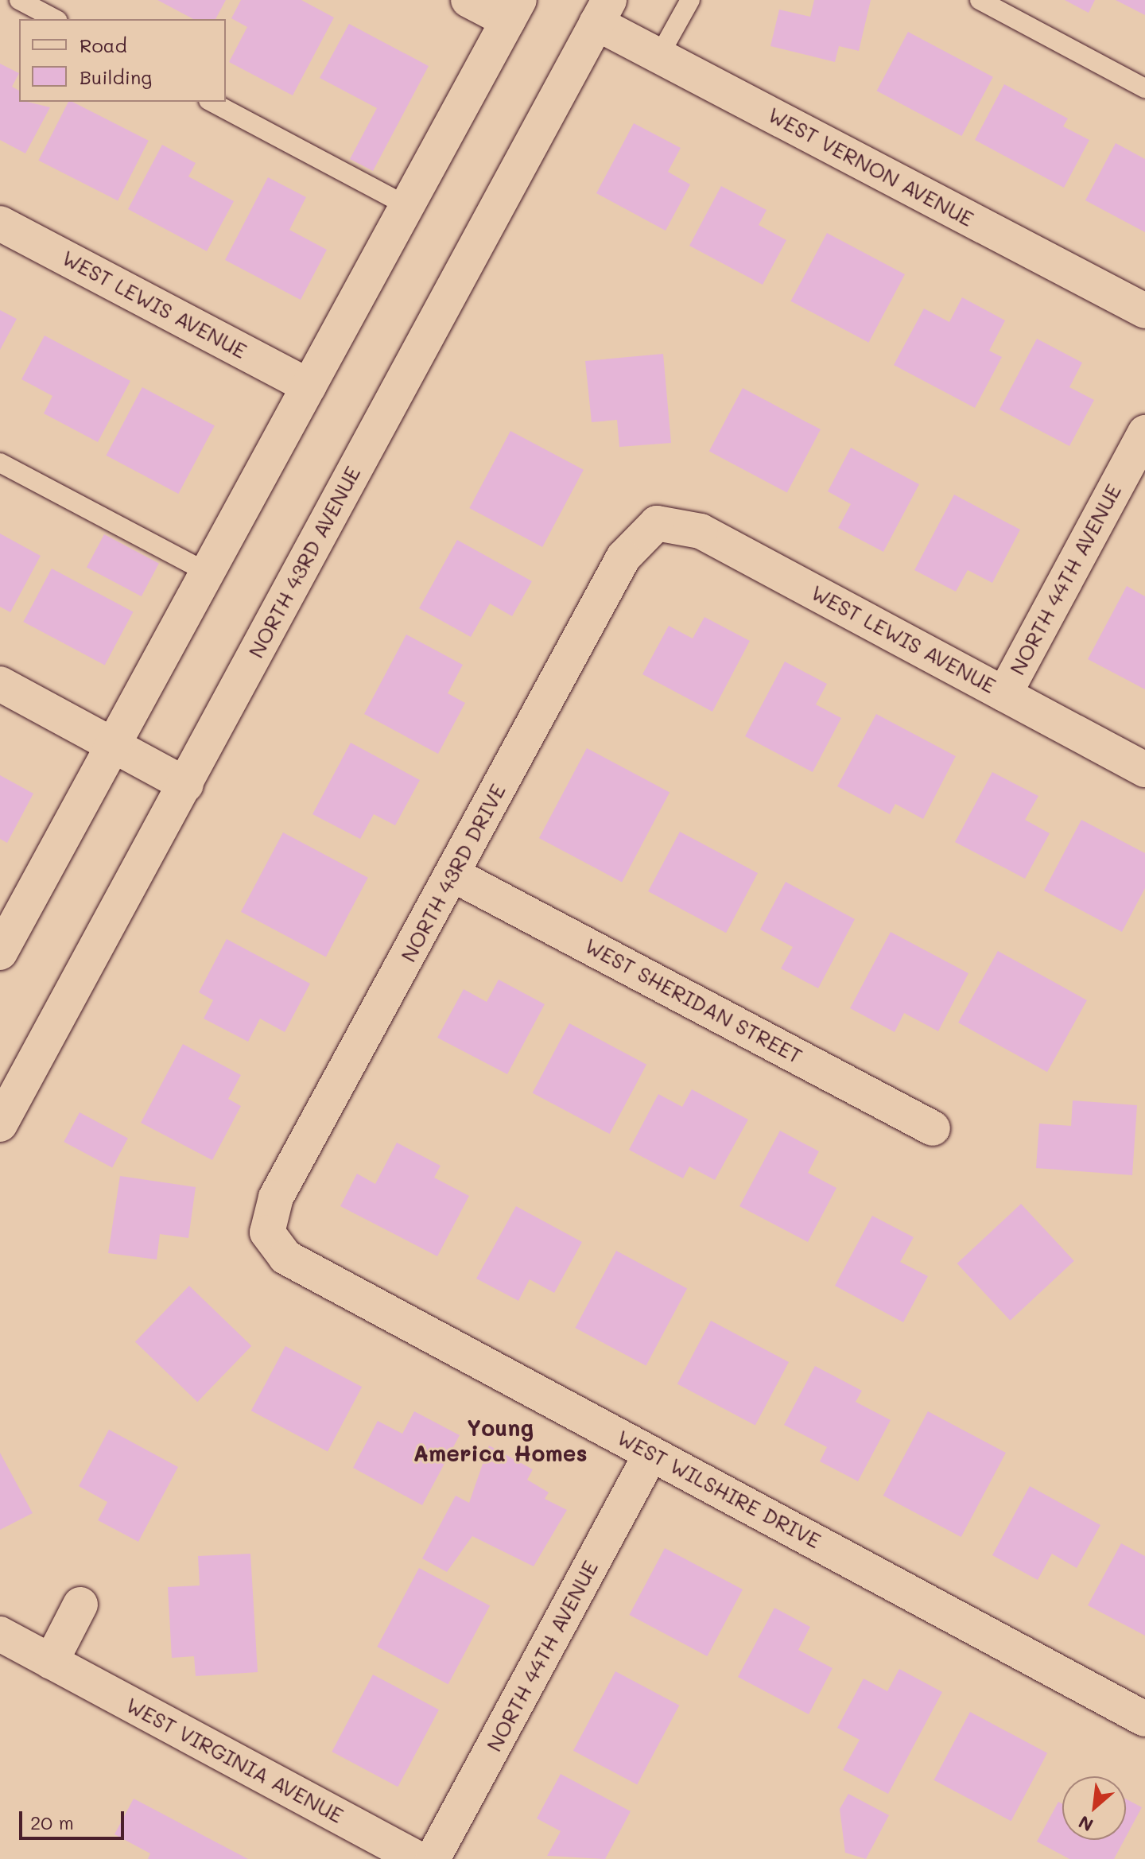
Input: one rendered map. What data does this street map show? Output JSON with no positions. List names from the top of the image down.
{
  "streets": {
    "street": [
      "WEST VERNON AVENUE",
      "WEST LEWIS AVENUE",
      "NORTH 43RD AVENUE",
      "NORTH 44TH AVENUE",
      "NORTH 43RD DRIVE",
      "WEST SHERIDAN STREET",
      "WEST WILSHIRE DRIVE",
      "WEST VIRGINIA AVENUE"
    ]
  },
  "crossings": [
    ["WEST VERNON AVENUE", "NORTH 43RD AVENUE"],
    ["WEST LEWIS AVENUE", "NORTH 44TH AVENUE"],
    ["WEST LEWIS AVENUE", "NORTH 43RD DRIVE"],
    ["NORTH 44TH AVENUE", "WEST WILSHIRE DRIVE"],
    ["NORTH 43RD DRIVE", "WEST SHERIDAN STREET"],
    ["NORTH 43RD DRIVE", "WEST WILSHIRE DRIVE"]
  ],
  "districts": ["Young America Homes"],
  "legend": ["Road", "Building"],
  "scale_bar": "20 m",
  "north": "bottom left"
}
